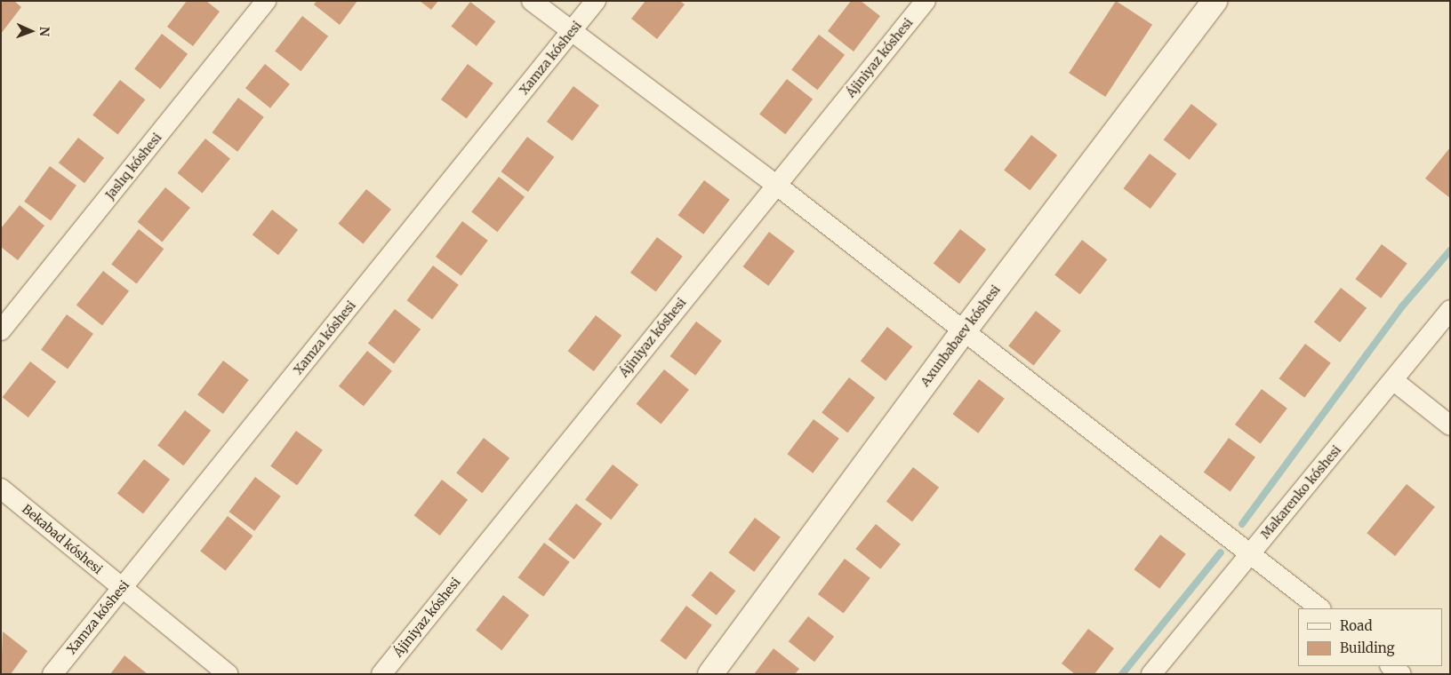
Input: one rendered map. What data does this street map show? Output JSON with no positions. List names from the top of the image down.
{
  "streets": {
    "street": [
      "Xamza kóshesi",
      "Ájiniyaz kóshesi",
      "Jaslıq kóshesi",
      "Axunbabaev kóshesi",
      "Makarenko kóshesi",
      "Bekabad kóshesi"
    ]
  },
  "crossings": [
    ["Xamza kóshesi", "Bekabad kóshesi"]
  ],
  "legend": ["Road", "Building"],
  "north": "right"
}
